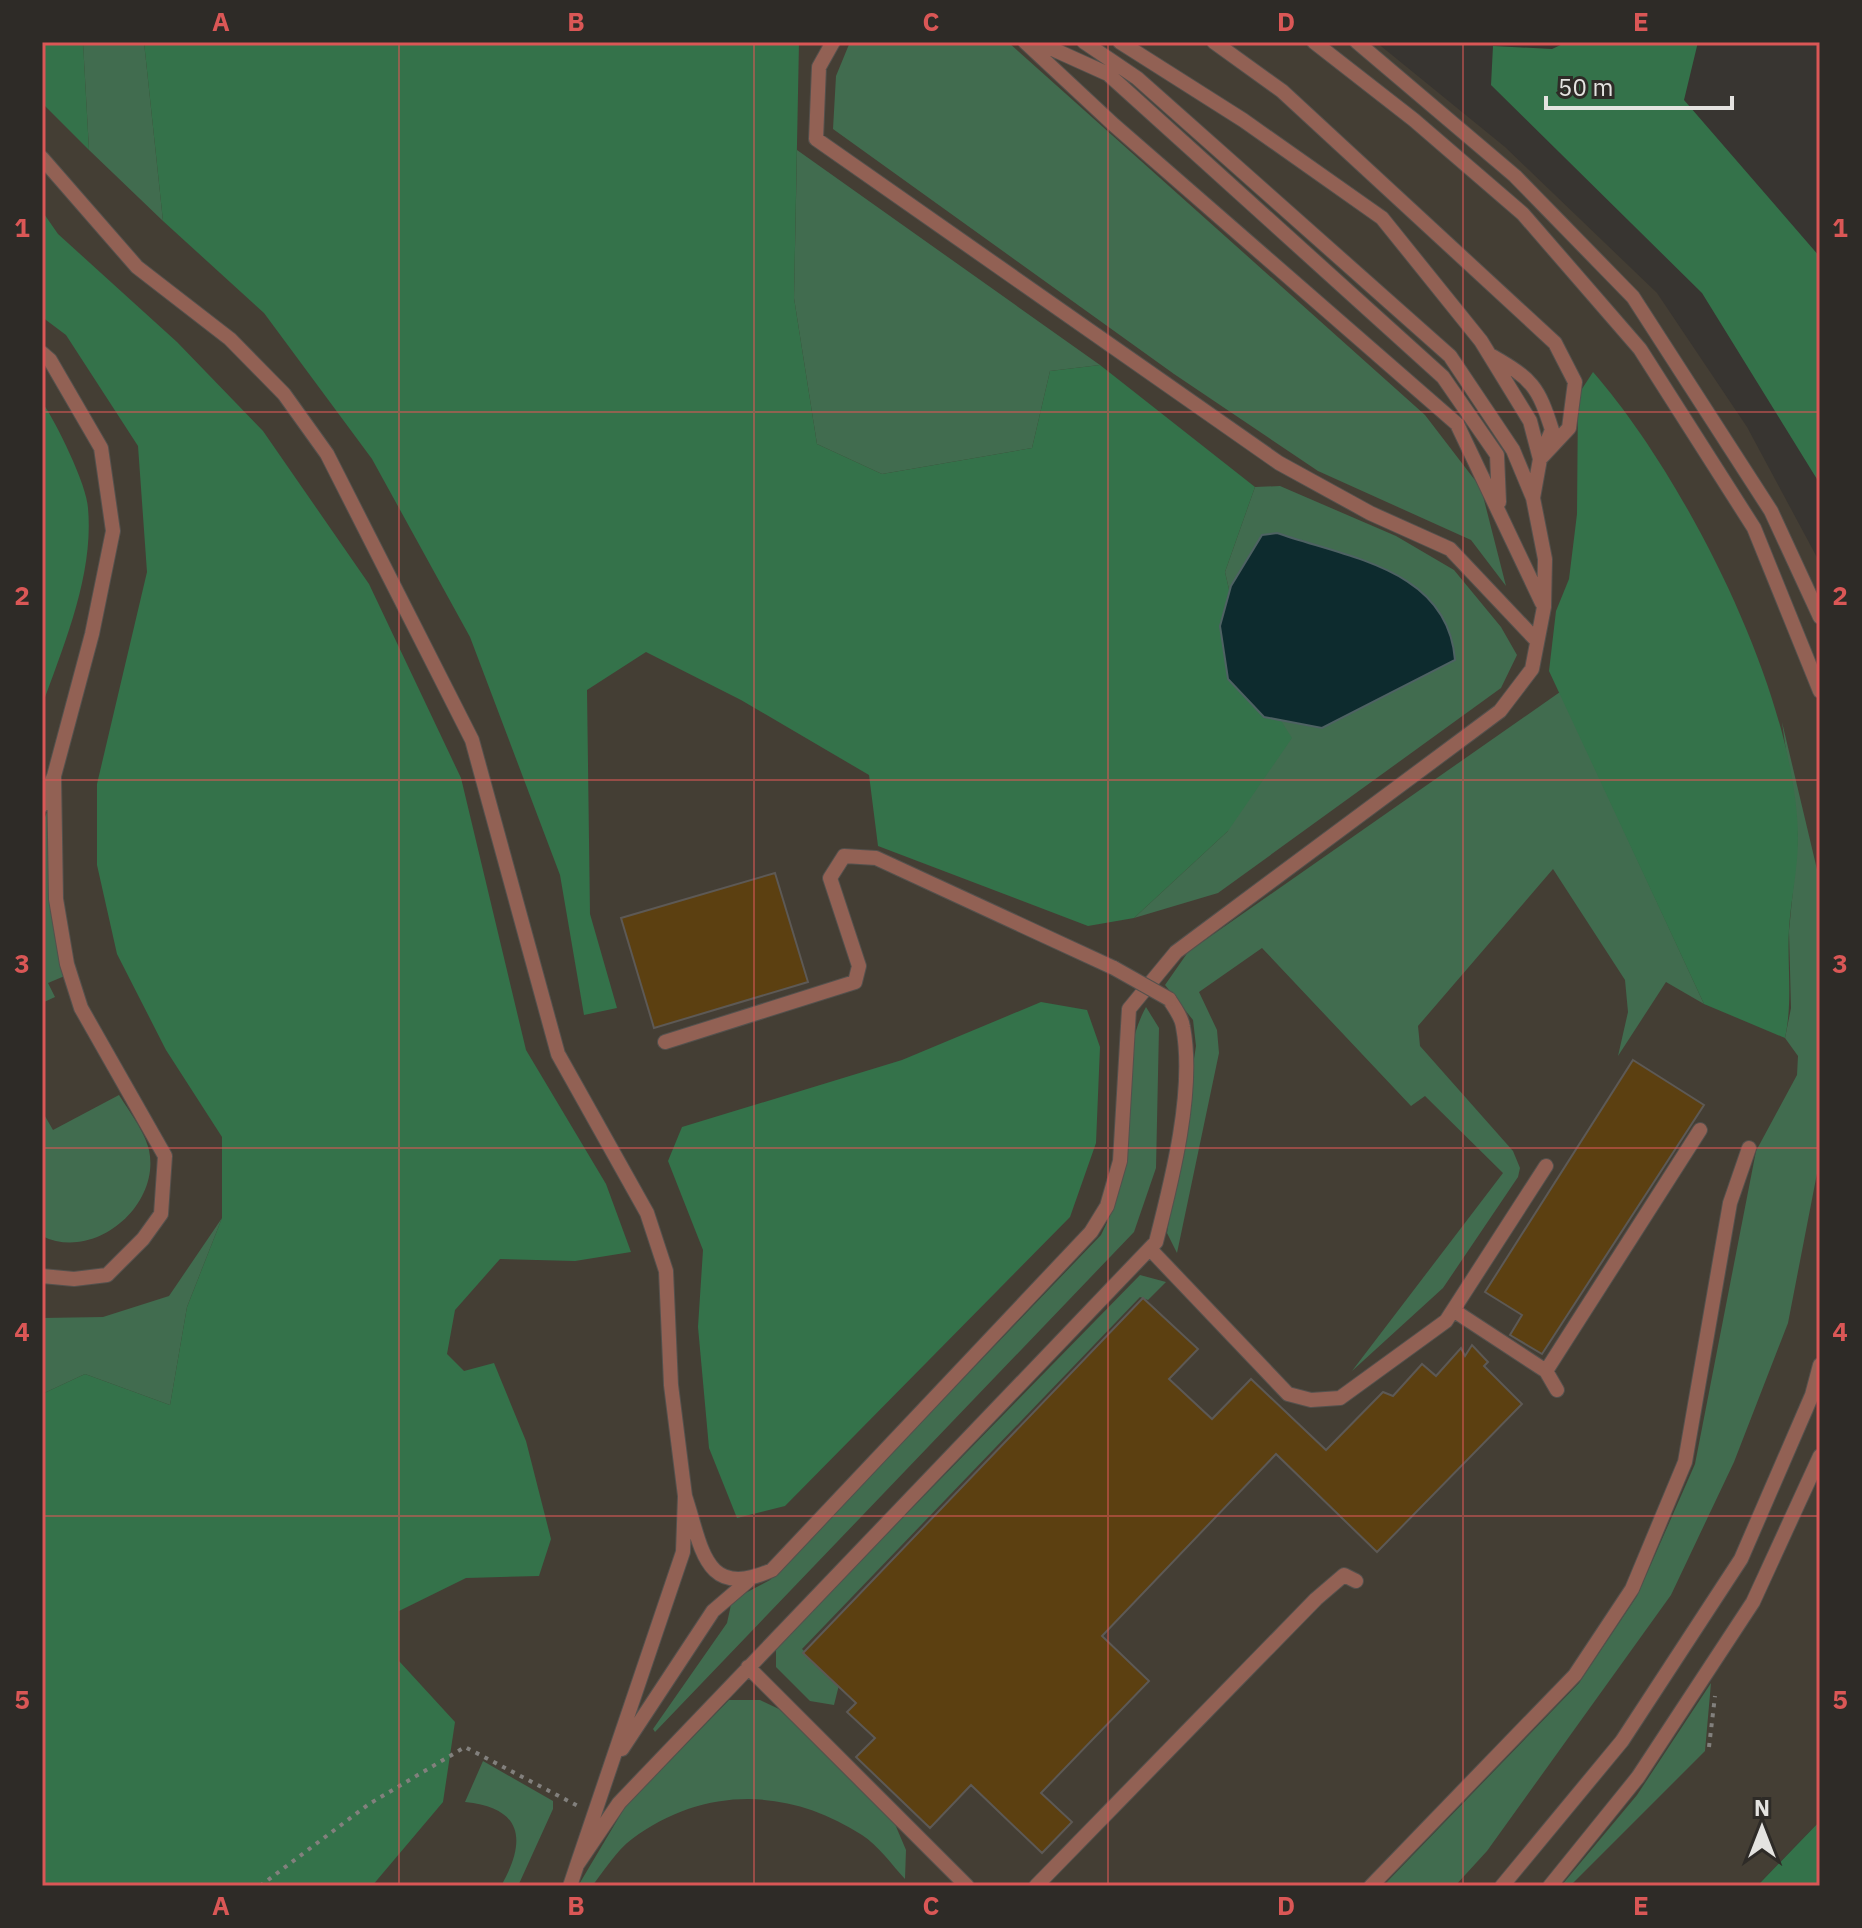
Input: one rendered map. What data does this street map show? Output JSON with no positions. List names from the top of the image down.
{
  "scale_bar": "50 m",
  "north": "top",
  "grid": {
    "columns": [
      "A",
      "B",
      "C",
      "D",
      "E"
    ],
    "rows": [
      "1",
      "2",
      "3",
      "4",
      "5"
    ]
  }
}
